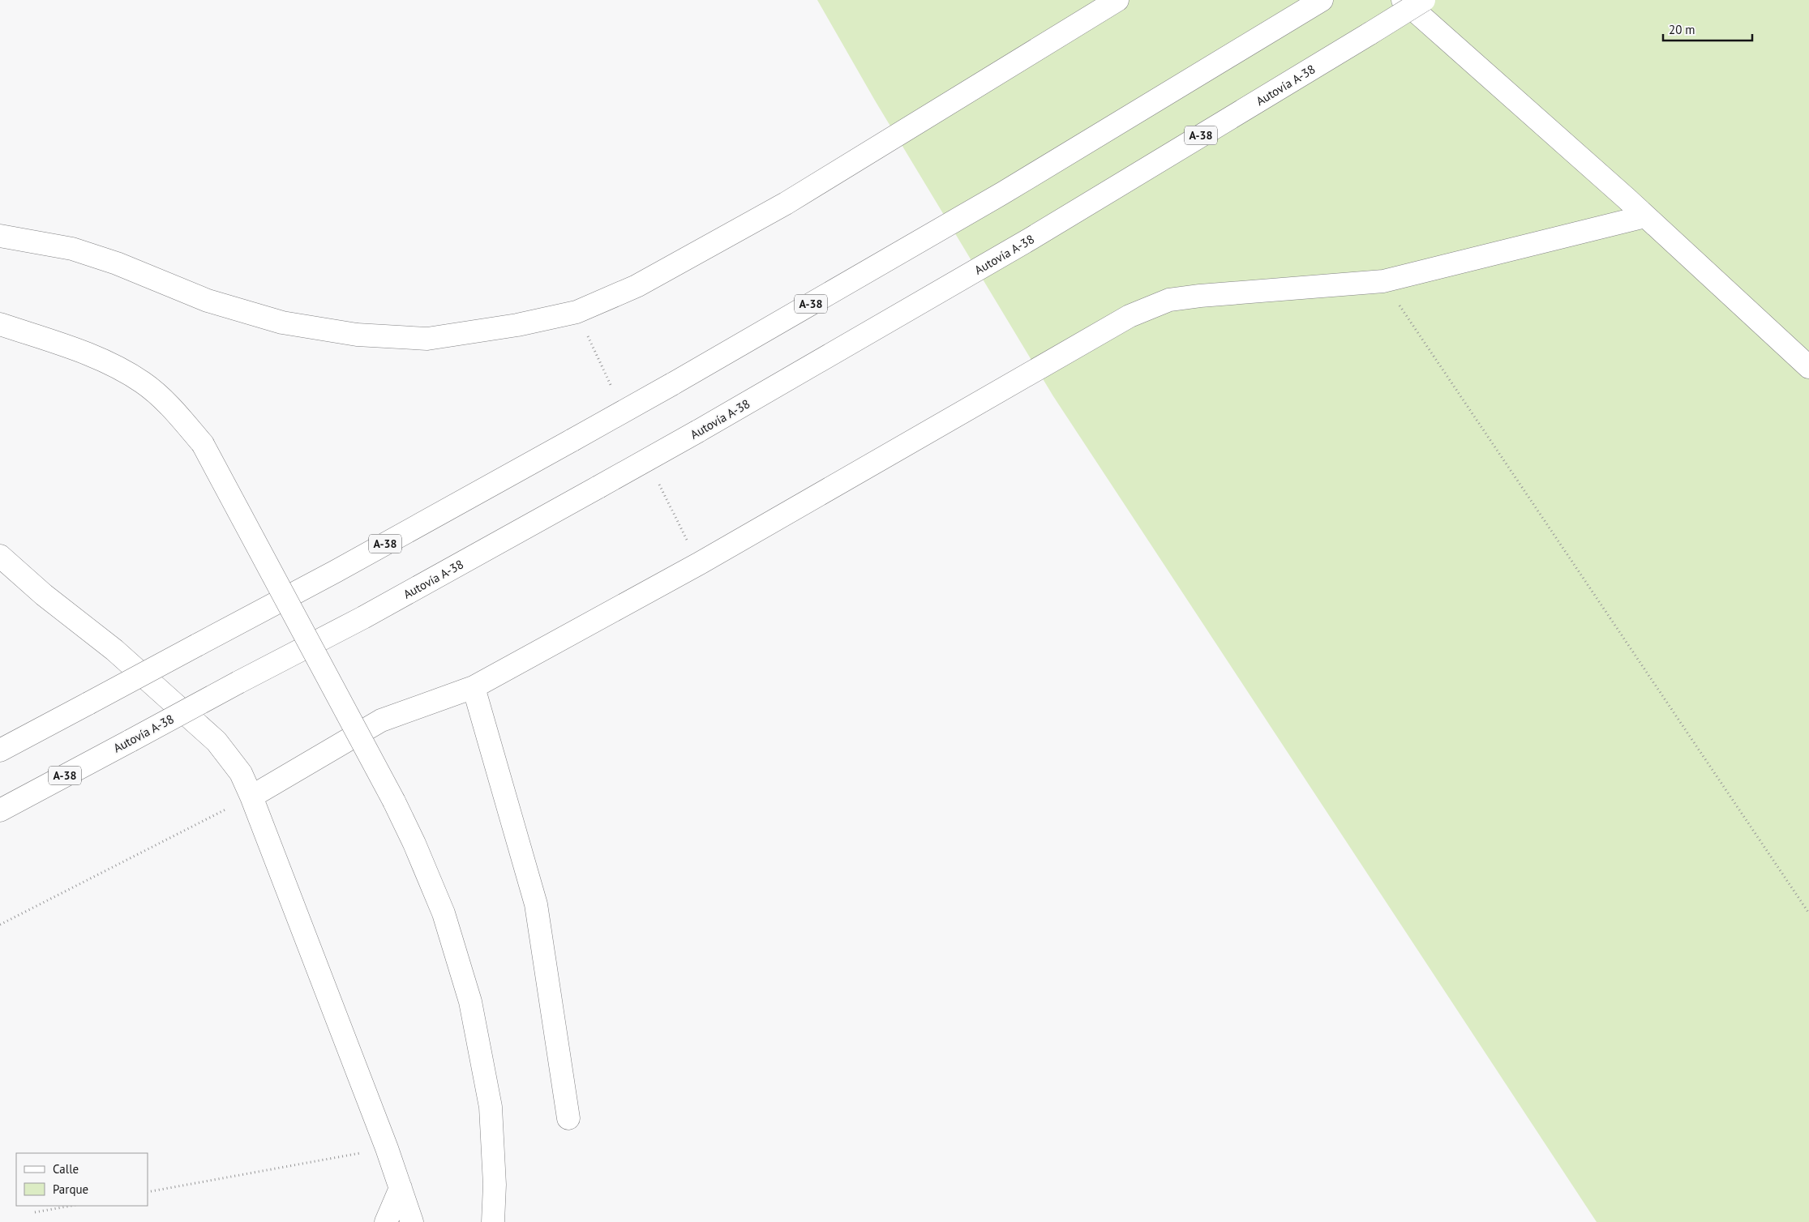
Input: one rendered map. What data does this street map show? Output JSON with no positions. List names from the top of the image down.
{
  "streets": {
    "main road": ["Autovía A-38", "A-38"]
  },
  "legend": ["Calle", "Parque"],
  "scale_bar": "20 m"
}
